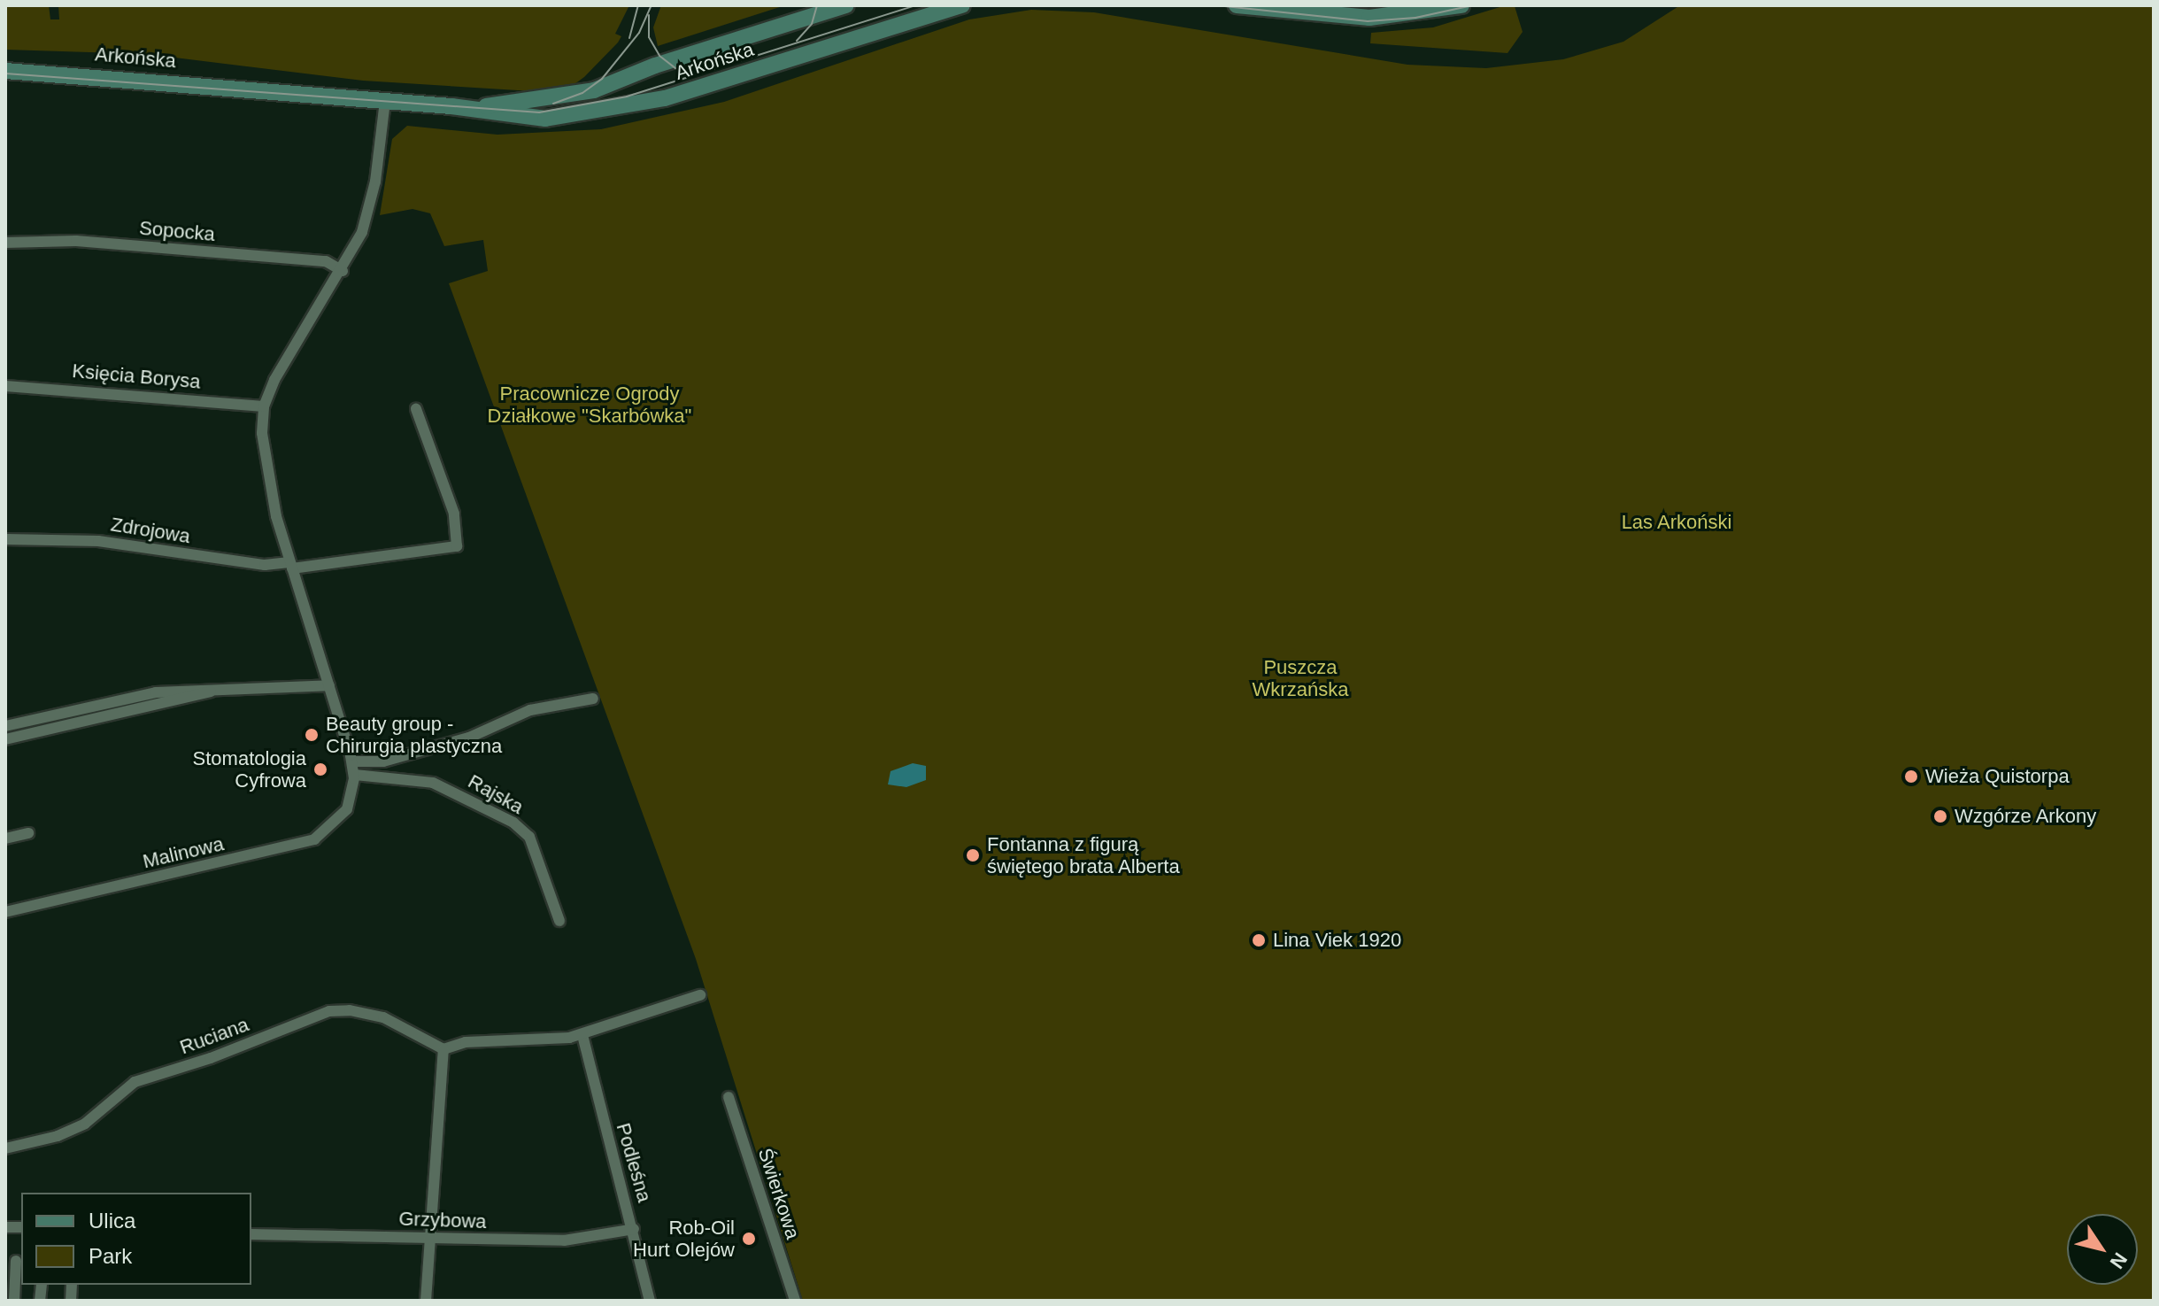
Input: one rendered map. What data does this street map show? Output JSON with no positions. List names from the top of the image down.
{
  "streets": {
    "street": [
      "Arkońska",
      "Sopocka",
      "Księcia Borysa",
      "Zdrojowa",
      "Rajska",
      "Malinowa",
      "Ruciana",
      "Podleśna",
      "Świerkowa",
      "Grzybowa"
    ]
  },
  "crossings": [
    ["Rajska", "Malinowa"],
    ["Podleśna", "Grzybowa"]
  ],
  "parks": ["Pracownicze Ogrody Działkowe \"Skarbówka\"", "Las Arkoński", "Puszcza Wkrzańska"],
  "places": [
    "Beauty group - Chirurgia plastyczna",
    "Stomatologia Cyfrowa",
    "Wieża Quistorpa",
    "Wzgórze Arkony",
    "Fontanna z figurą świętego brata Alberta",
    "Lina Viek 1920",
    "Rob-Oil Hurt Olejów"
  ],
  "legend": ["Ulica", "Park"],
  "north": "bottom right"
}
